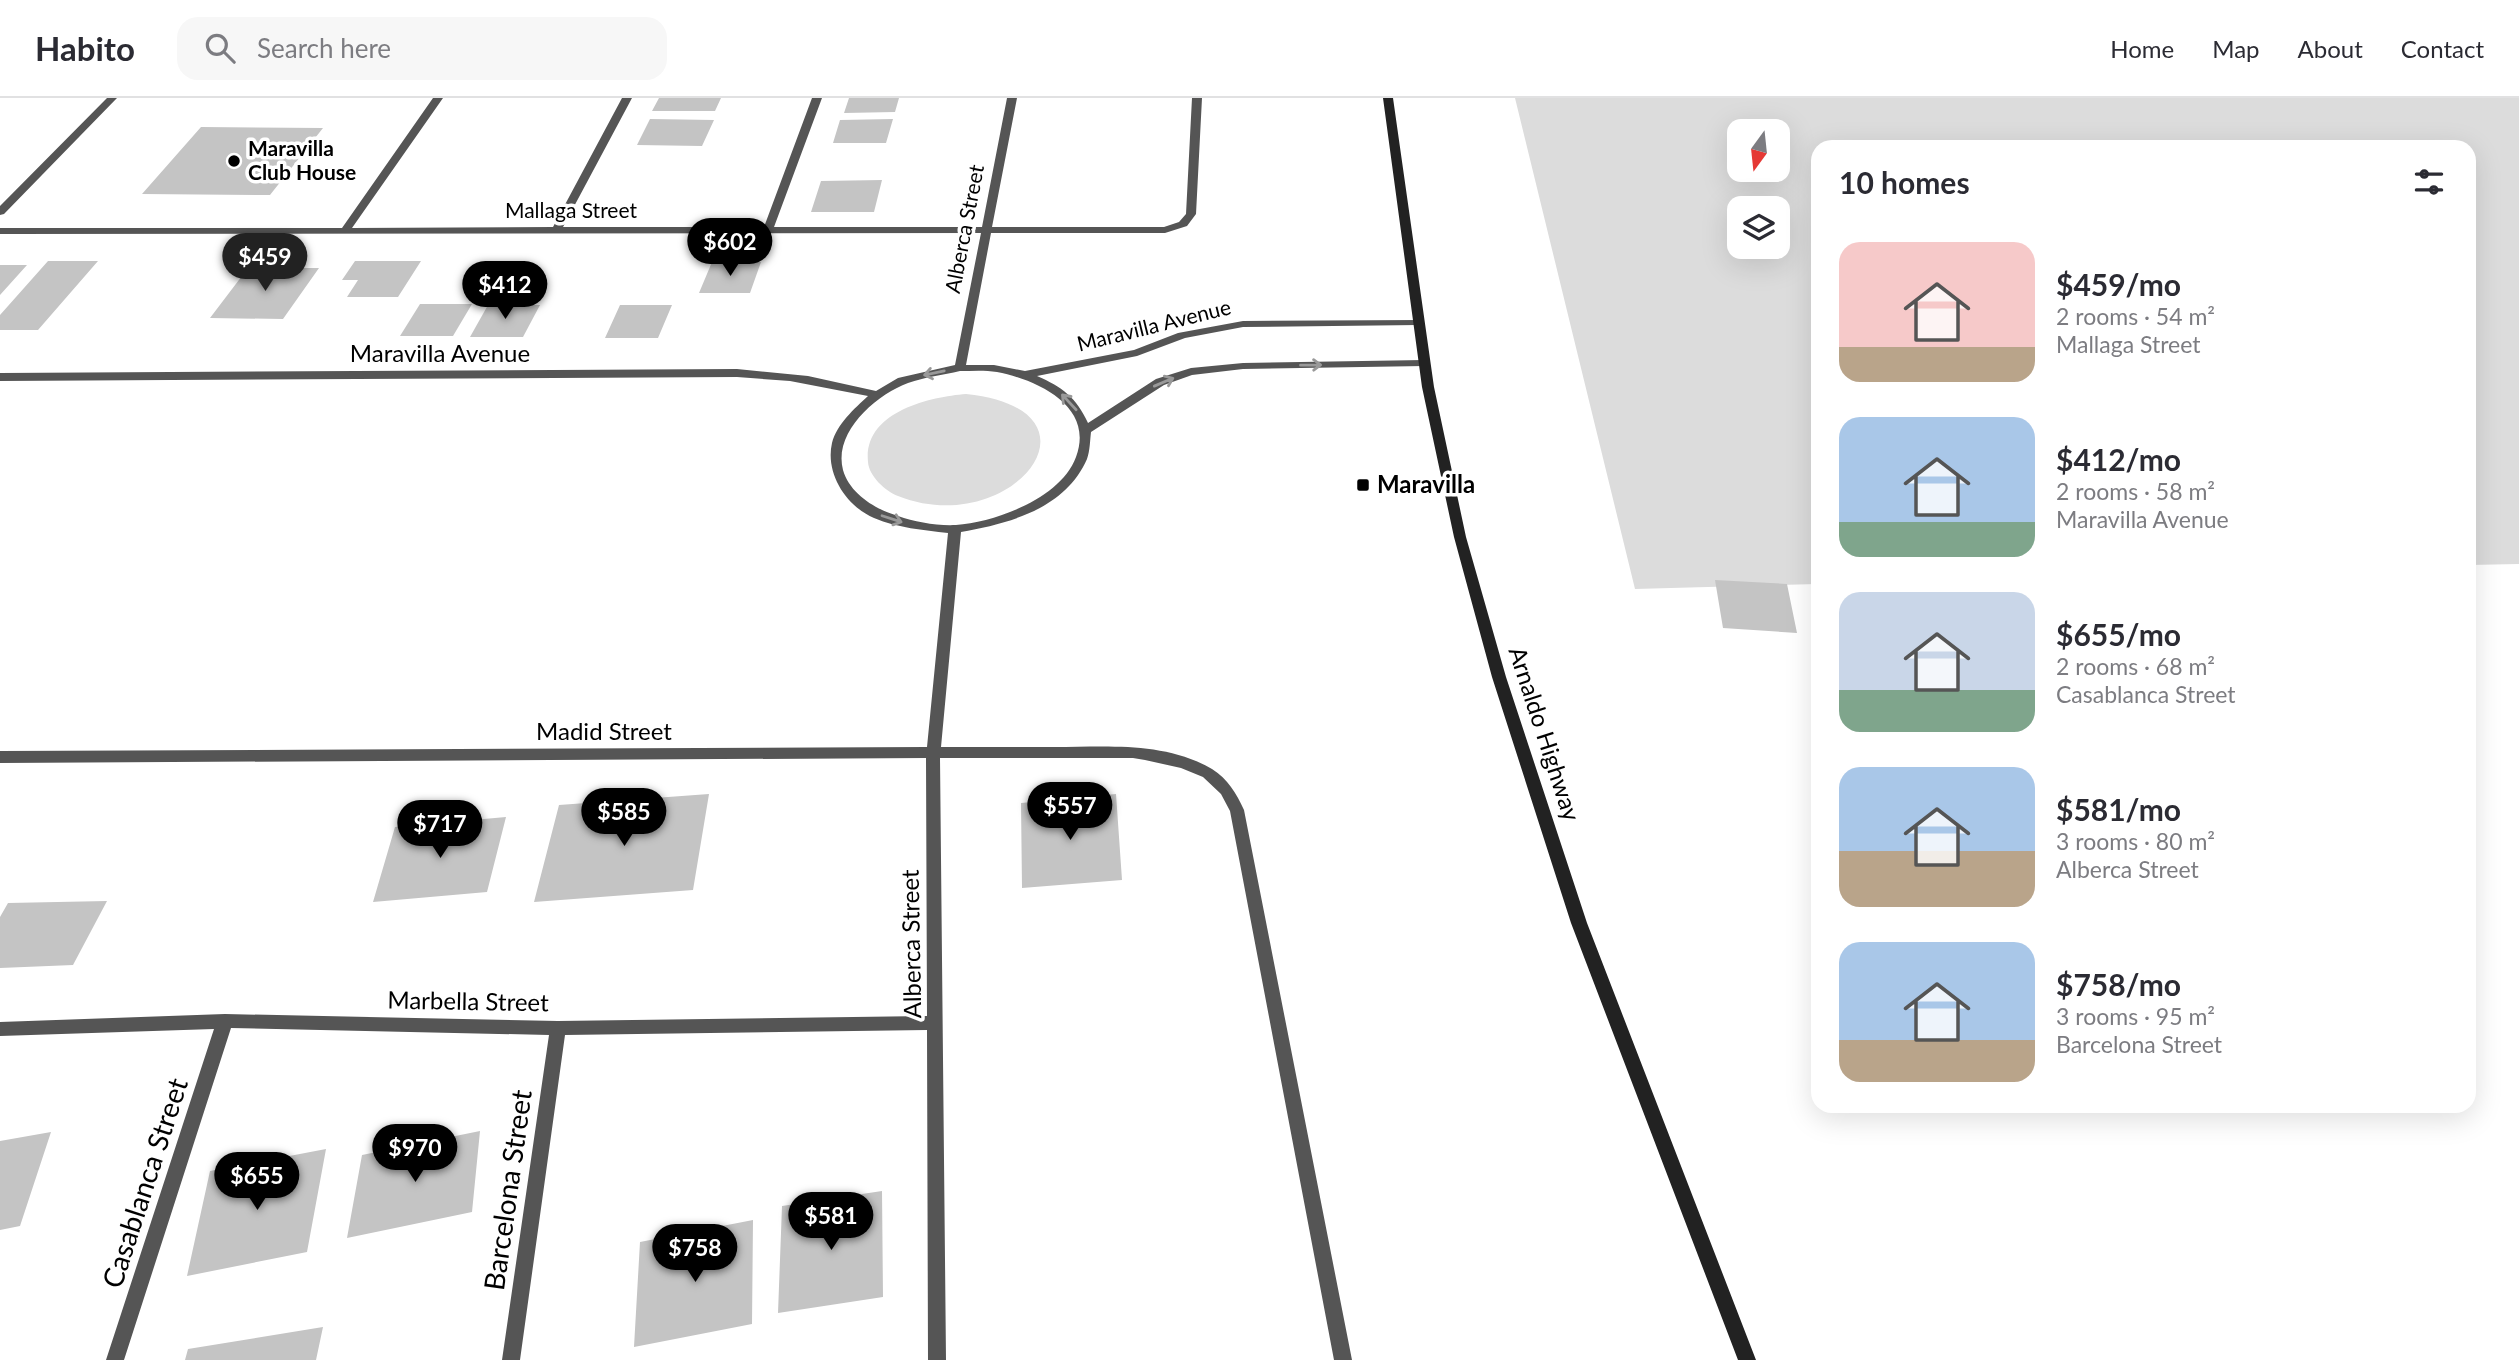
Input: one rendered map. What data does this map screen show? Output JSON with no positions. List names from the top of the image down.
{
  "streets": {
    "main road": ["Arnaldo Highway"],
    "street": [
      "Mallaga Street",
      "Alberca Street",
      "Maravilla Avenue",
      "Madid Street",
      "Marbella Street",
      "Casablanca Street",
      "Barcelona Street"
    ]
  },
  "crossings": [
    ["Mallaga Street", "Alberca Street"],
    ["Alberca Street", "Maravilla Avenue"],
    ["Alberca Street", "Madid Street"],
    ["Alberca Street", "Marbella Street"],
    ["Maravilla Avenue", "Arnaldo Highway"],
    ["Marbella Street", "Casablanca Street"],
    ["Marbella Street", "Barcelona Street"]
  ],
  "places": {
    "other": ["Maravilla Club House"],
    "transit": ["Maravilla"]
  },
  "north": "bottom",
  "page": {
    "header": "Habito",
    "search": "Search here",
    "nav": [
      "Home",
      "Map",
      "About",
      "Contact"
    ],
    "heading": "10 homes",
    "price": [
      "$602",
      "$459",
      "$412",
      "$557",
      "$585",
      "$717",
      "$970",
      "$655",
      "$581",
      "$758"
    ],
    "list": [
      {
        "name": "$459/mo",
        "note": "2 rooms · 54 m² · Mallaga Street"
      },
      {
        "name": "$412/mo",
        "note": "2 rooms · 58 m² · Maravilla Avenue"
      },
      {
        "name": "$655/mo",
        "note": "2 rooms · 68 m² · Casablanca Street"
      },
      {
        "name": "$581/mo",
        "note": "3 rooms · 80 m² · Alberca Street"
      },
      {
        "name": "$758/mo",
        "note": "3 rooms · 95 m² · Barcelona Street"
      }
    ]
  }
}
